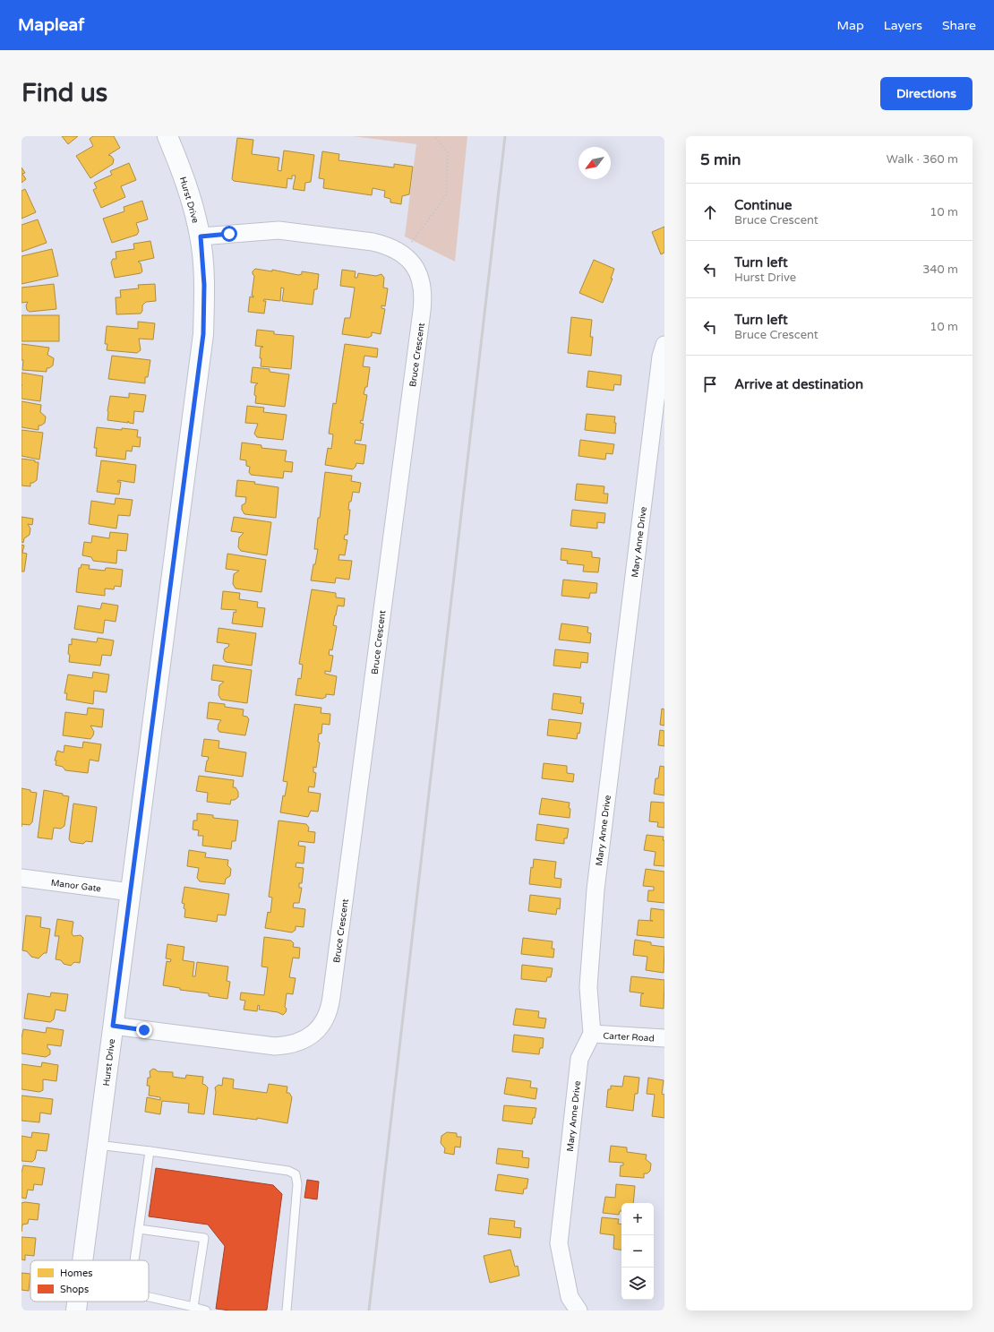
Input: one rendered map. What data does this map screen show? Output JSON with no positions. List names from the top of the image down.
{
  "streets": {
    "street": [
      "Hurst Drive",
      "Bruce Crescent",
      "Mary Anne Drive",
      "Manor Gate",
      "Carter Road"
    ]
  },
  "crossings": [
    ["Hurst Drive", "Bruce Crescent"],
    ["Hurst Drive", "Manor Gate"],
    ["Mary Anne Drive", "Carter Road"]
  ],
  "legend": ["Homes", "Shops"],
  "north": "bottom left",
  "page": {
    "header": "Mapleaf",
    "nav": ["Map", "Layers", "Share"],
    "buttons": "Directions",
    "title": "Find us",
    "heading": ["5 min", "Walk · 360 m"],
    "list": [
      ["Continue", "Bruce Crescent", "10 m"],
      ["Turn left", "Hurst Drive", "340 m"],
      ["Turn left", "Bruce Crescent", "10 m"],
      "Arrive at destination"
    ],
    "map_buttons": ["+", "−"]
  }
}
